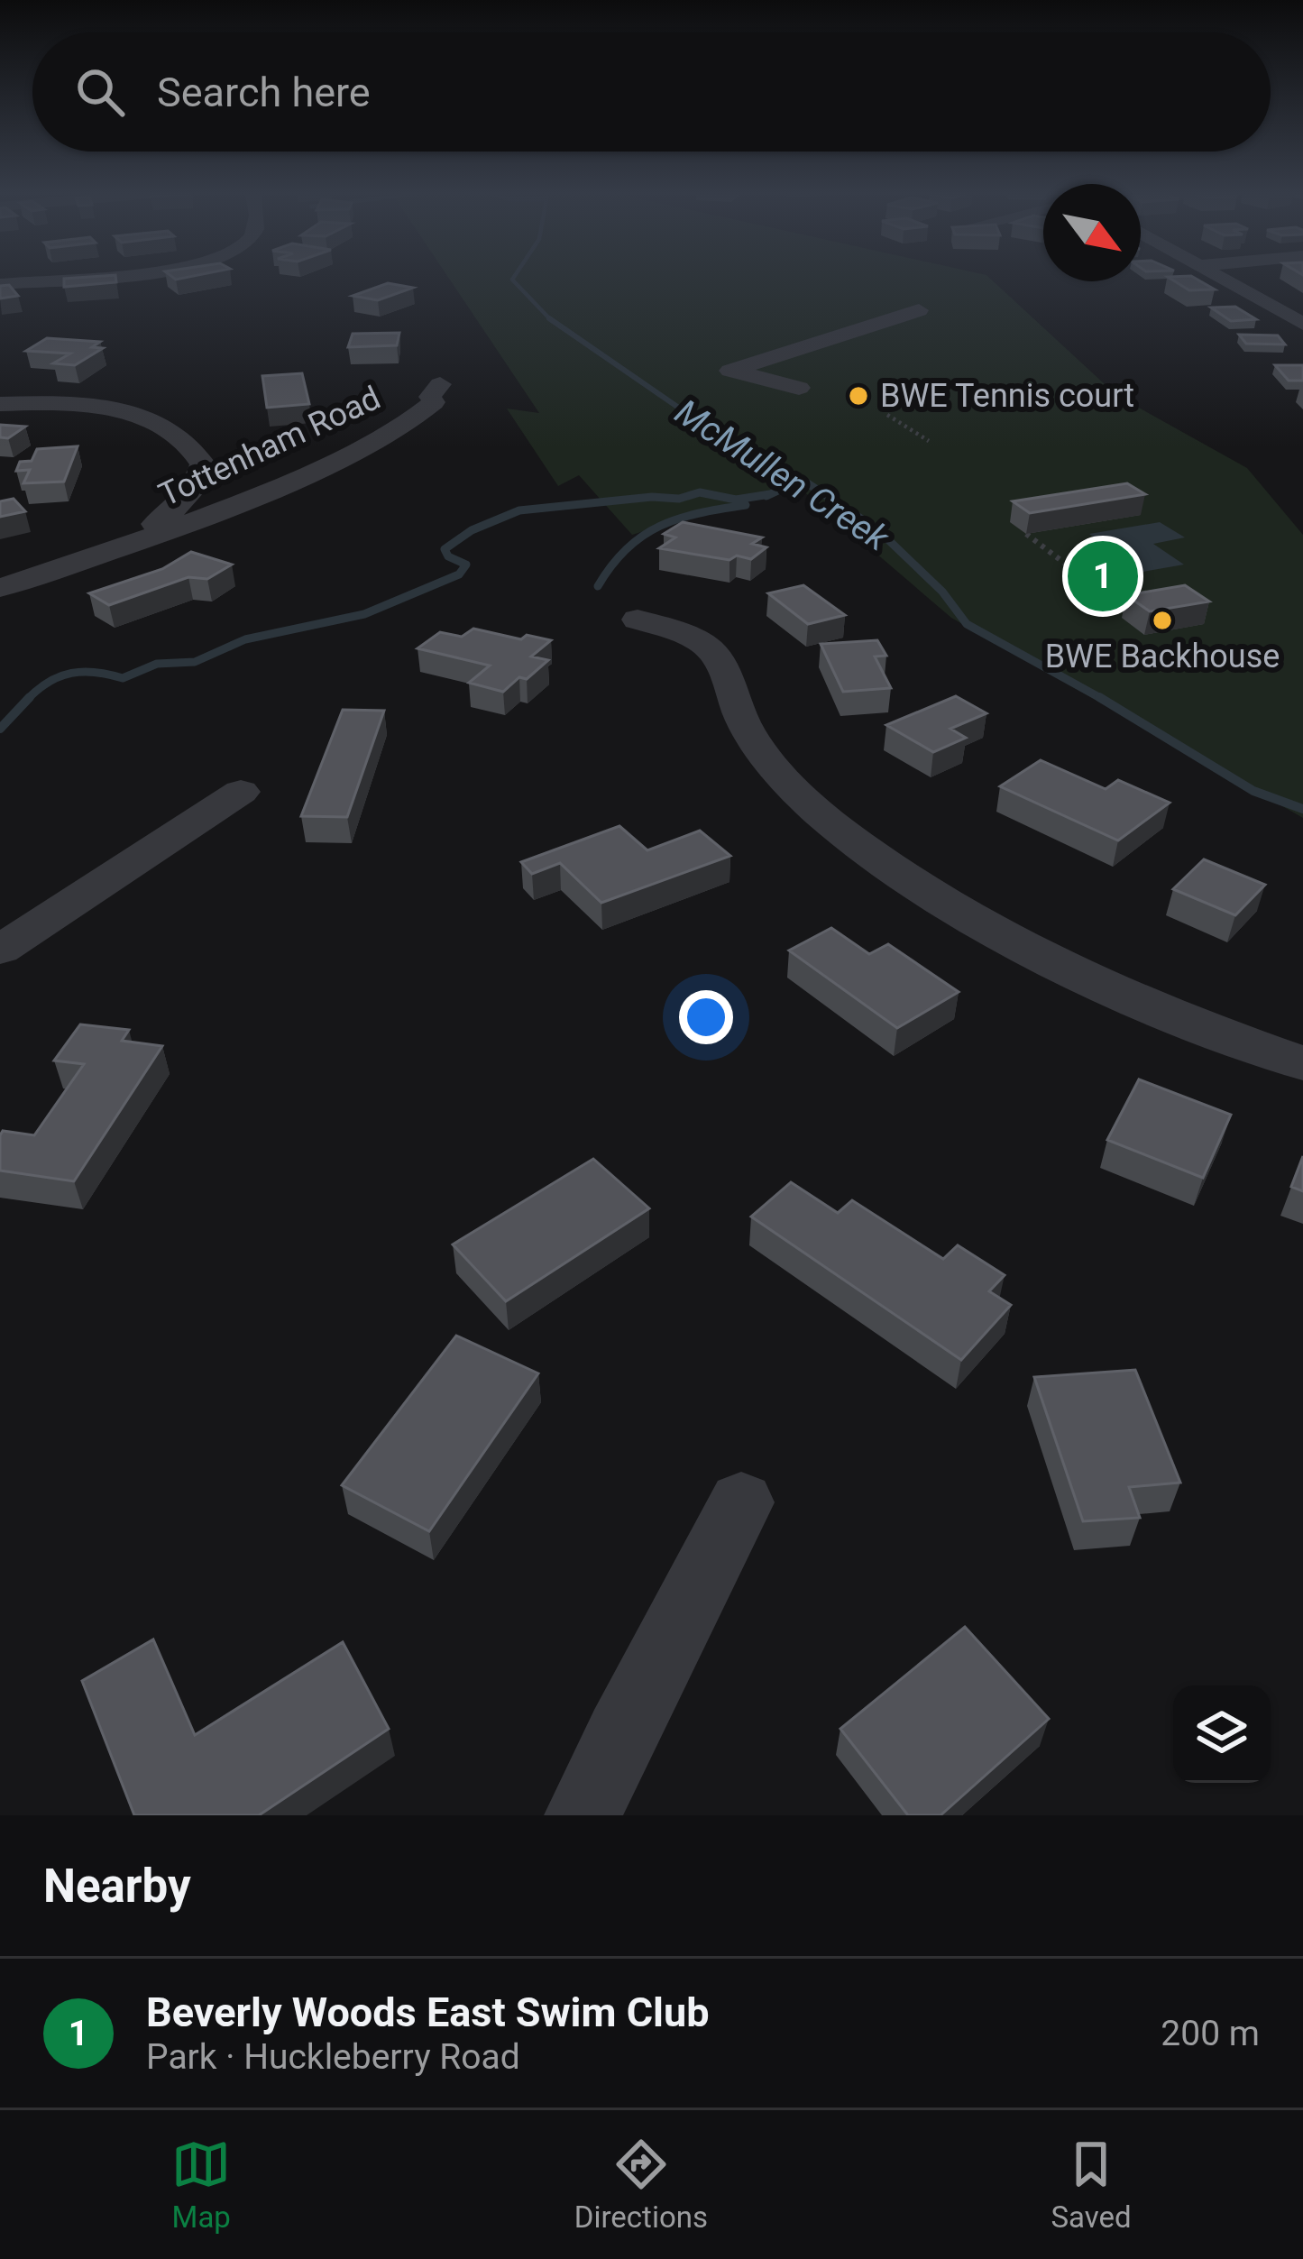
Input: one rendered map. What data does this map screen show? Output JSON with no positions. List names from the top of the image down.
{
  "streets": {
    "street": ["Tottenham Road"]
  },
  "water": ["McMullen Creek"],
  "places": ["BWE Tennis court", "BWE Backhouse"],
  "north": "bottom right",
  "page": {
    "search": "Search here",
    "pins": "1",
    "heading": "Nearby",
    "list": [
      {
        "mark": "1",
        "name": "Beverly Woods East Swim Club",
        "note": "Park · Huckleberry Road",
        "value": "200 m"
      }
    ],
    "nav": ["Map", "Directions", "Saved"]
  }
}
